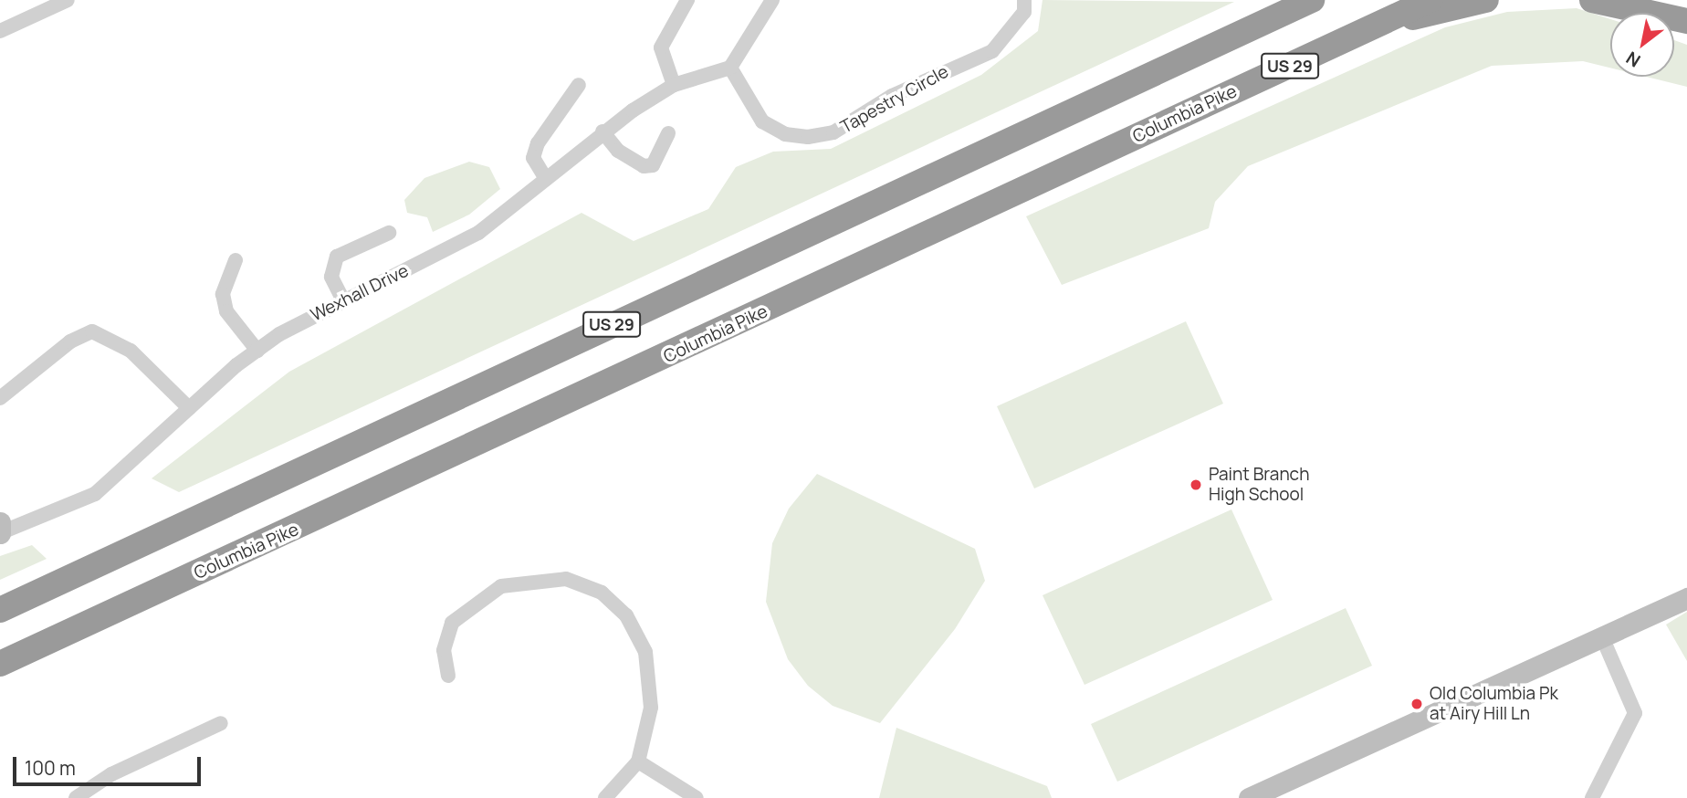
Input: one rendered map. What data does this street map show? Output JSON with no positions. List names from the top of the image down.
{
  "streets": {
    "highway": ["US 29", "Columbia Pike"],
    "street": ["Tapestry Circle", "Wexhall Drive"]
  },
  "crossings": [
    ["Tapestry Circle", "Wexhall Drive"]
  ],
  "places": ["Paint Branch High School", "Old Columbia Pk at Airy Hill Ln"],
  "scale_bar": "100 m",
  "north": "bottom left"
}
